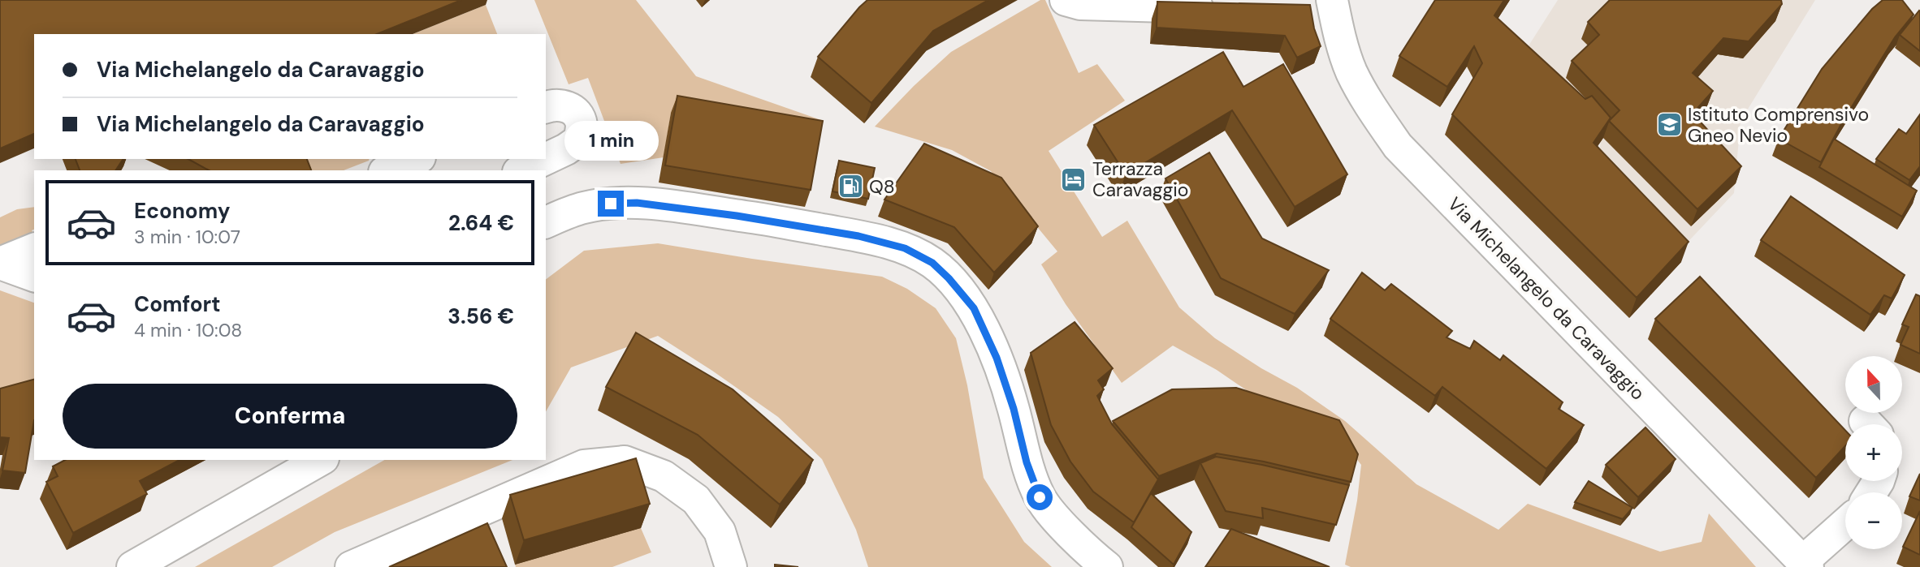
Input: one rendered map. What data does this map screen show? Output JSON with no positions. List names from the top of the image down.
{
  "streets": {
    "main road": ["Via Michelangelo da Caravaggio"]
  },
  "places": {
    "school or university": ["Istituto Comprensivo Gneo Nevio"],
    "hotel": ["Terrazza Caravaggio"],
    "fuel station": ["Q8"]
  },
  "north": "top",
  "page": {
    "banner": ["Via Michelangelo da Caravaggio", "Via Michelangelo da Caravaggio"],
    "bubble": "1 min",
    "list": [
      {
        "name": "Economy",
        "note": "3 min · 10:07",
        "value": "2.64 €"
      },
      {
        "name": "Comfort",
        "note": "4 min · 10:08",
        "value": "3.56 €"
      }
    ],
    "map_buttons": ["+", "−"],
    "buttons": "Conferma"
  }
}
